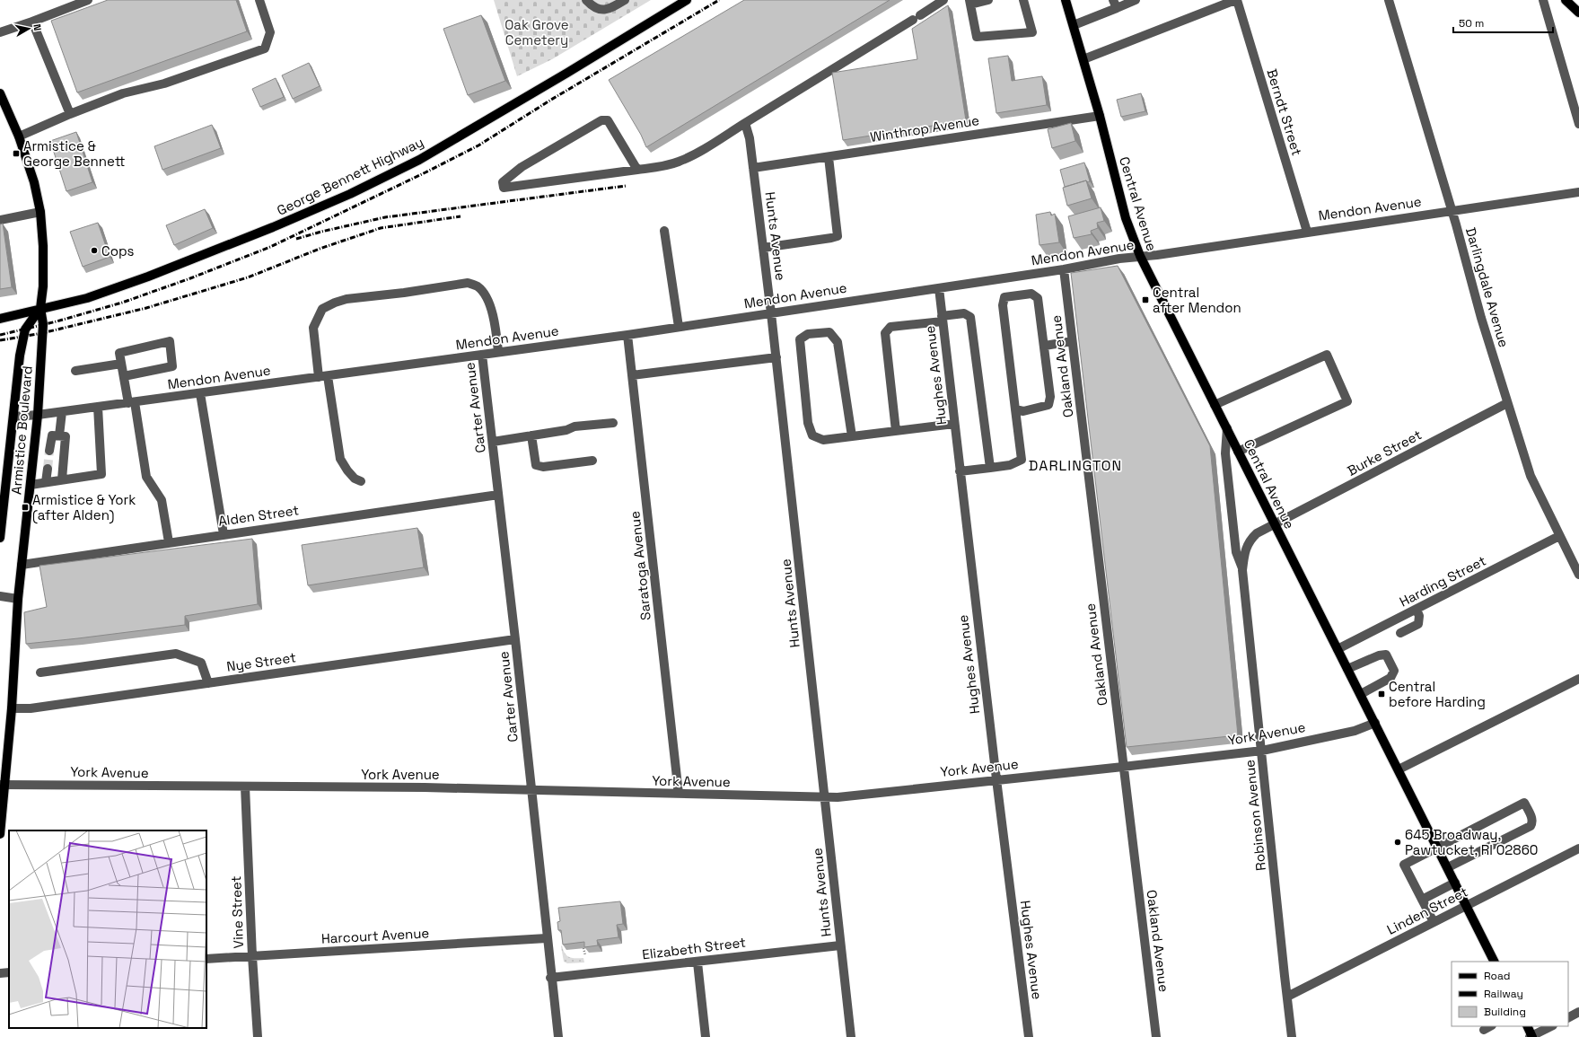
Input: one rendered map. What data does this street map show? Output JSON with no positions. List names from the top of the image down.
{
  "streets": {
    "main road": ["George Bennett Highway", "Central Avenue", "Armistice Boulevard"],
    "street": [
      "Berndt Street",
      "Winthrop Avenue",
      "Mendon Avenue",
      "Hunts Avenue",
      "Darlingdale Avenue",
      "Oakland Avenue",
      "Hughes Avenue",
      "Carter Avenue",
      "Burke Street",
      "Alden Street",
      "Saratoga Avenue",
      "Harding Street",
      "Nye Street",
      "York Avenue",
      "Robinson Avenue",
      "Linden Street",
      "Vine Street",
      "Harcourt Avenue",
      "Elizabeth Street"
    ]
  },
  "crossings": [
    ["Berndt Street", "Mendon Avenue"],
    ["Winthrop Avenue", "Central Avenue"],
    ["Winthrop Avenue", "Hunts Avenue"],
    ["George Bennett Highway", "Armistice Boulevard"],
    ["Central Avenue", "Mendon Avenue"],
    ["Central Avenue", "Burke Street"],
    ["Central Avenue", "Harding Street"],
    ["Central Avenue", "York Avenue"],
    ["Central Avenue", "Robinson Avenue"],
    ["Central Avenue", "Linden Street"],
    ["Mendon Avenue", "Hunts Avenue"],
    ["Mendon Avenue", "Darlingdale Avenue"],
    ["Mendon Avenue", "Oakland Avenue"],
    ["Mendon Avenue", "Hughes Avenue"],
    ["Mendon Avenue", "Carter Avenue"],
    ["Mendon Avenue", "Armistice Boulevard"],
    ["Mendon Avenue", "Saratoga Avenue"],
    ["Hunts Avenue", "York Avenue"],
    ["Hunts Avenue", "Elizabeth Street"],
    ["Darlingdale Avenue", "Burke Street"],
    ["Darlingdale Avenue", "Harding Street"],
    ["Oakland Avenue", "York Avenue"],
    ["Hughes Avenue", "York Avenue"],
    ["Carter Avenue", "Alden Street"],
    ["Carter Avenue", "Nye Street"],
    ["Carter Avenue", "York Avenue"],
    ["Carter Avenue", "Harcourt Avenue"],
    ["Carter Avenue", "Elizabeth Street"],
    ["Armistice Boulevard", "Alden Street"],
    ["Armistice Boulevard", "Nye Street"],
    ["Armistice Boulevard", "York Avenue"],
    ["Burke Street", "Robinson Avenue"],
    ["Saratoga Avenue", "York Avenue"],
    ["York Avenue", "Robinson Avenue"],
    ["York Avenue", "Vine Street"],
    ["Robinson Avenue", "Linden Street"],
    ["Vine Street", "Harcourt Avenue"]
  ],
  "districts": ["DARLINGTON"],
  "parks": ["Oak Grove Cemetery"],
  "places": {
    "transit": [
      "Armistice & George Bennett",
      "Central after Mendon",
      "Armistice & York (after Alden)",
      "Central before Harding"
    ],
    "other": ["Cops", "645 Broadway, Pawtucket, RI 02860"]
  },
  "legend": ["Road", "Railway", "Building"],
  "scale_bar": "50 m",
  "north": "right"
}
